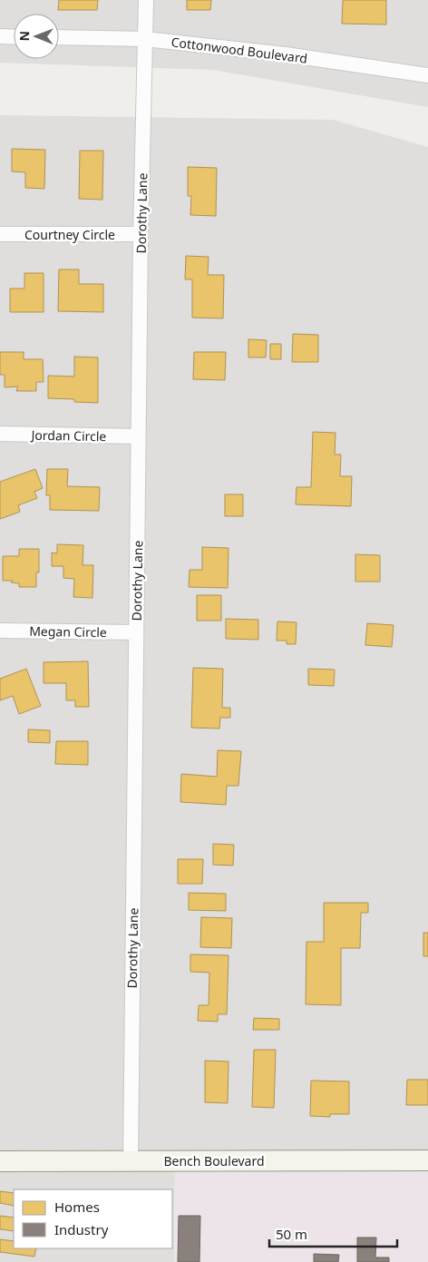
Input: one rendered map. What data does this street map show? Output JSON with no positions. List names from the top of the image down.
{
  "streets": {
    "main road": ["Bench Boulevard"],
    "street": [
      "Cottonwood Boulevard",
      "Dorothy Lane",
      "Courtney Circle",
      "Jordan Circle",
      "Megan Circle"
    ]
  },
  "crossings": [
    ["Cottonwood Boulevard", "Dorothy Lane"],
    ["Dorothy Lane", "Courtney Circle"],
    ["Dorothy Lane", "Jordan Circle"],
    ["Dorothy Lane", "Megan Circle"],
    ["Dorothy Lane", "Bench Boulevard"]
  ],
  "legend": ["Homes", "Industry"],
  "scale_bar": "50 m",
  "north": "left"
}
